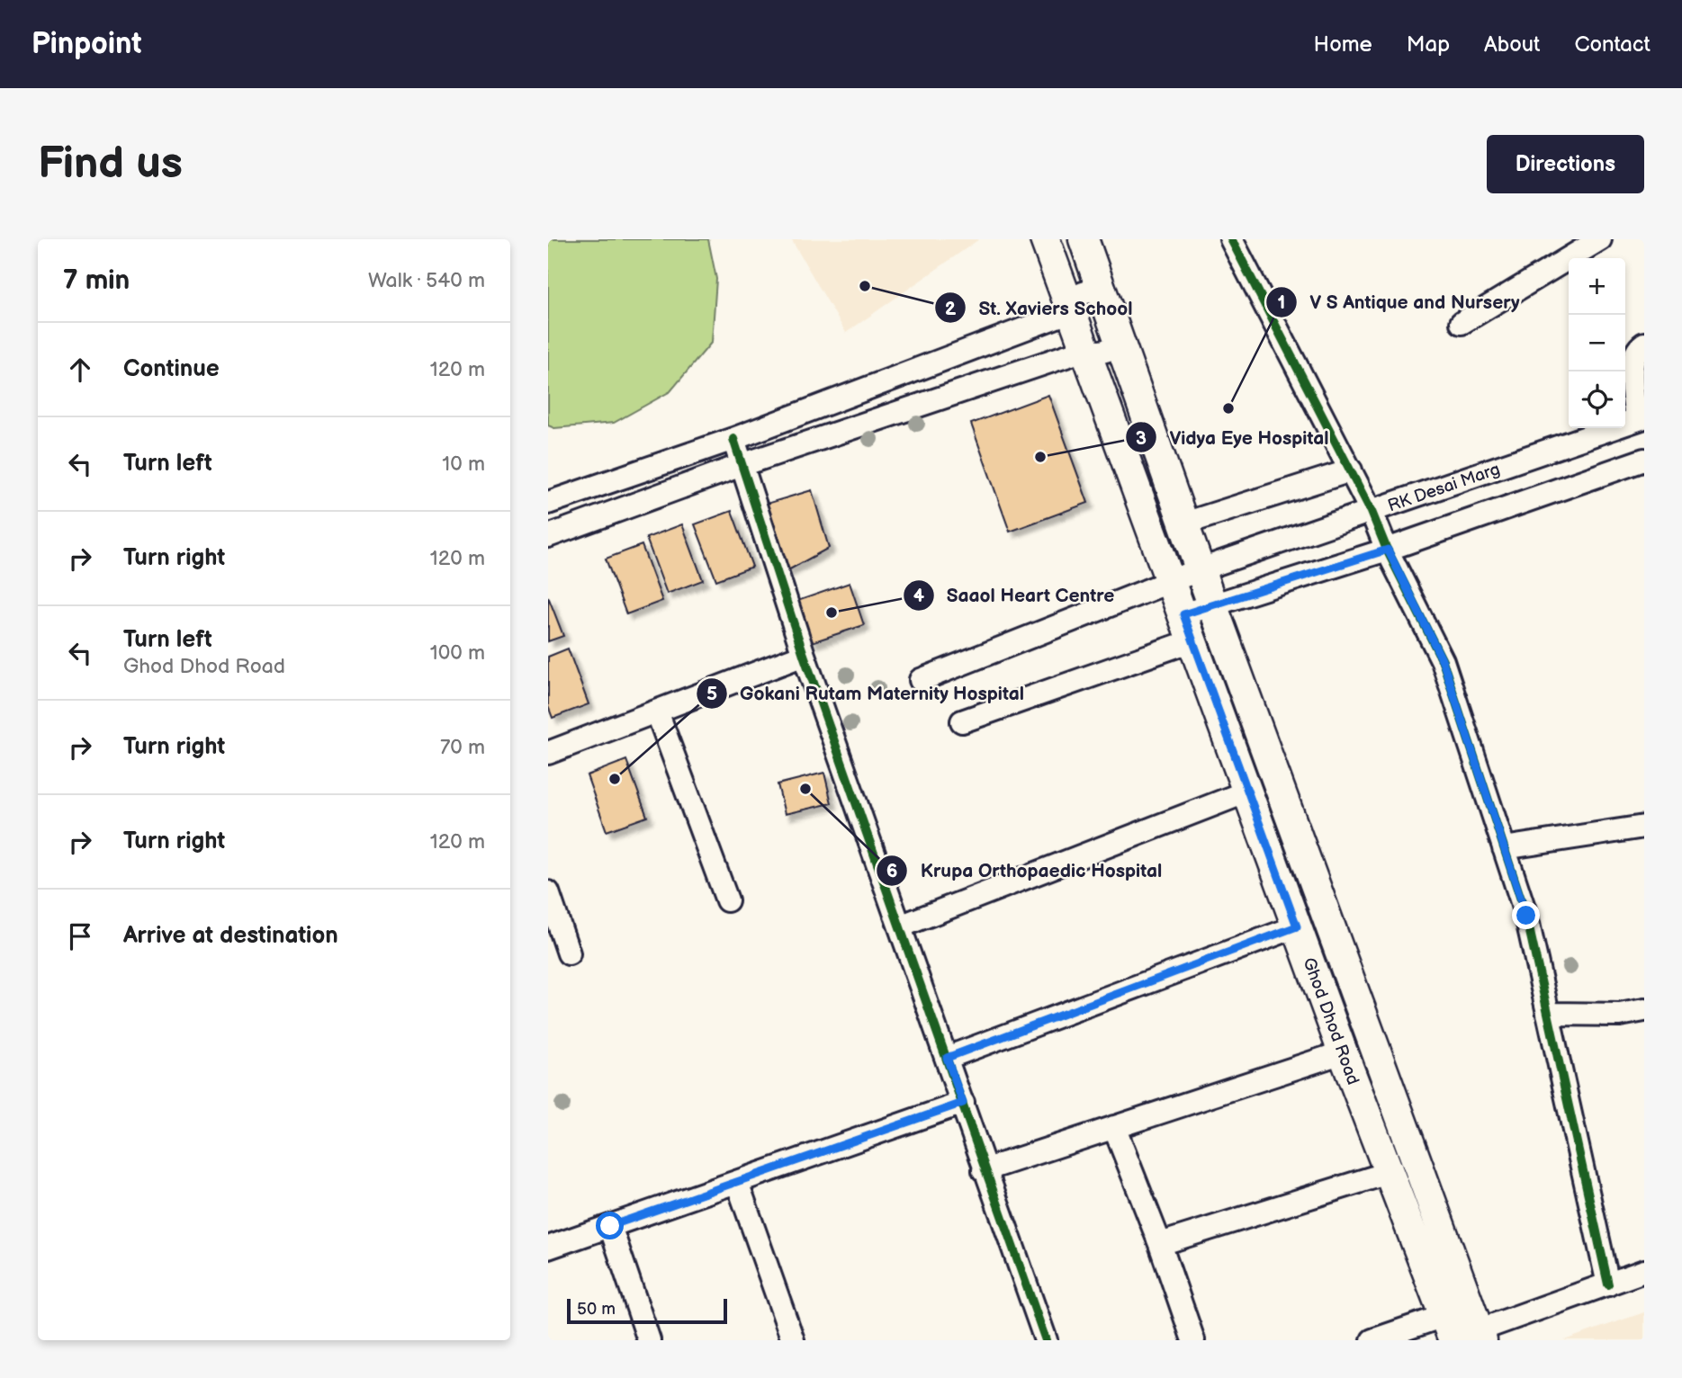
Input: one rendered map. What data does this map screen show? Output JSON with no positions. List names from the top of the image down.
{
  "streets": {
    "main road": ["Ghod Dhod Road"],
    "street": ["RK Desai Marg"]
  },
  "crossings": [
    ["RK Desai Marg", "Ghod Dhod Road"]
  ],
  "places": [
    "St. Xaviers School",
    "V S Antique and Nursery",
    "Vidya Eye Hospital",
    "Saaol Heart Centre",
    "Gokani Rutam Maternity Hospital",
    "Krupa Orthopaedic Hospital"
  ],
  "scale_bar": "50 m",
  "page": {
    "header": "Pinpoint",
    "nav": [
      "Home",
      "Map",
      "About",
      "Contact"
    ],
    "buttons": "Directions",
    "title": "Find us",
    "heading": ["7 min", "Walk · 540 m"],
    "map_buttons": ["+", "−"],
    "list": [
      ["Continue", "120 m"],
      ["Turn left", "10 m"],
      ["Turn right", "120 m"],
      ["Turn left", "Ghod Dhod Road", "100 m"],
      ["Turn right", "70 m"],
      ["Turn right", "120 m"],
      "Arrive at destination"
    ],
    "scale": "50 m"
  }
}
